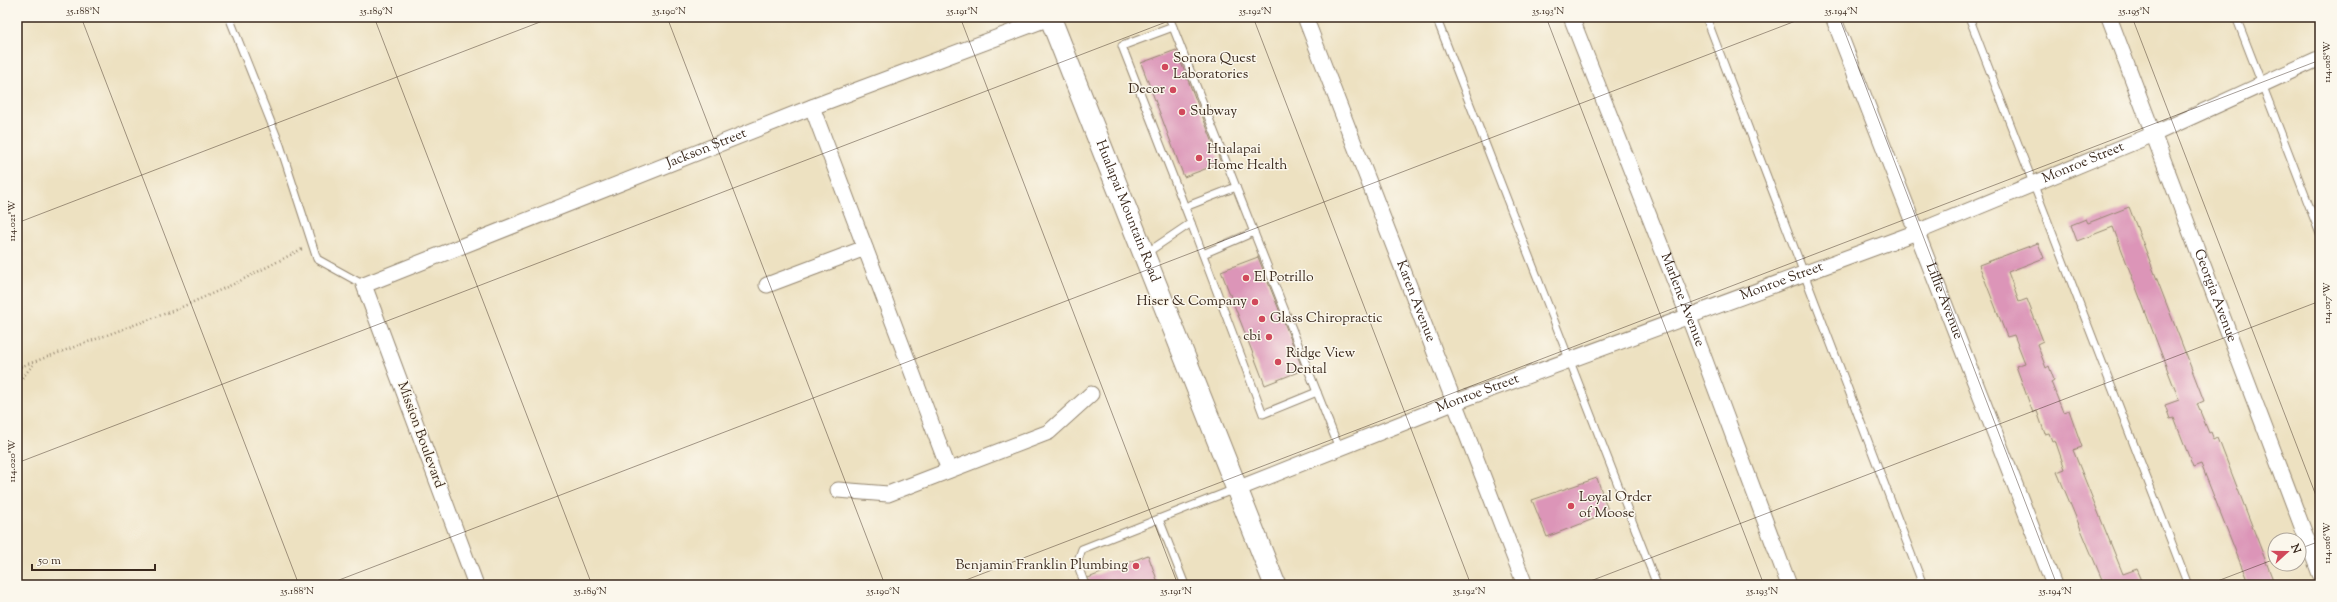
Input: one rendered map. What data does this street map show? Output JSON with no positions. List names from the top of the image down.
{
  "streets": {
    "main road": ["Hualapai Mountain Road"],
    "street": [
      "Jackson Street",
      "Monroe Street",
      "Georgia Avenue",
      "Marlene Avenue",
      "Karen Avenue",
      "Lillie Avenue",
      "Mission Boulevard"
    ]
  },
  "crossings": [
    ["Jackson Street", "Hualapai Mountain Road"],
    ["Jackson Street", "Mission Boulevard"],
    ["Monroe Street", "Hualapai Mountain Road"],
    ["Monroe Street", "Georgia Avenue"],
    ["Monroe Street", "Marlene Avenue"],
    ["Monroe Street", "Karen Avenue"],
    ["Monroe Street", "Lillie Avenue"]
  ],
  "places": [
    "Sonora Quest Laboratories",
    "Decor",
    "Subway",
    "Hualapai Home Health",
    "El Potrillo",
    "Hiser & Company",
    "Glass Chiropractic",
    "cbi",
    "Ridge View Dental",
    "Loyal Order of Moose",
    "Benjamin Franklin Plumbing"
  ],
  "scale_bar": "50 m",
  "north": "right",
  "coordinates": [
    "35.188°N",
    "35.189°N",
    "35.190°N",
    "35.191°N",
    "35.192°N",
    "35.193°N",
    "35.194°N",
    "35.195°N",
    "114.018°W",
    "114.021°W",
    "114.017°W",
    "114.020°W",
    "114.016°W"
  ]
}
